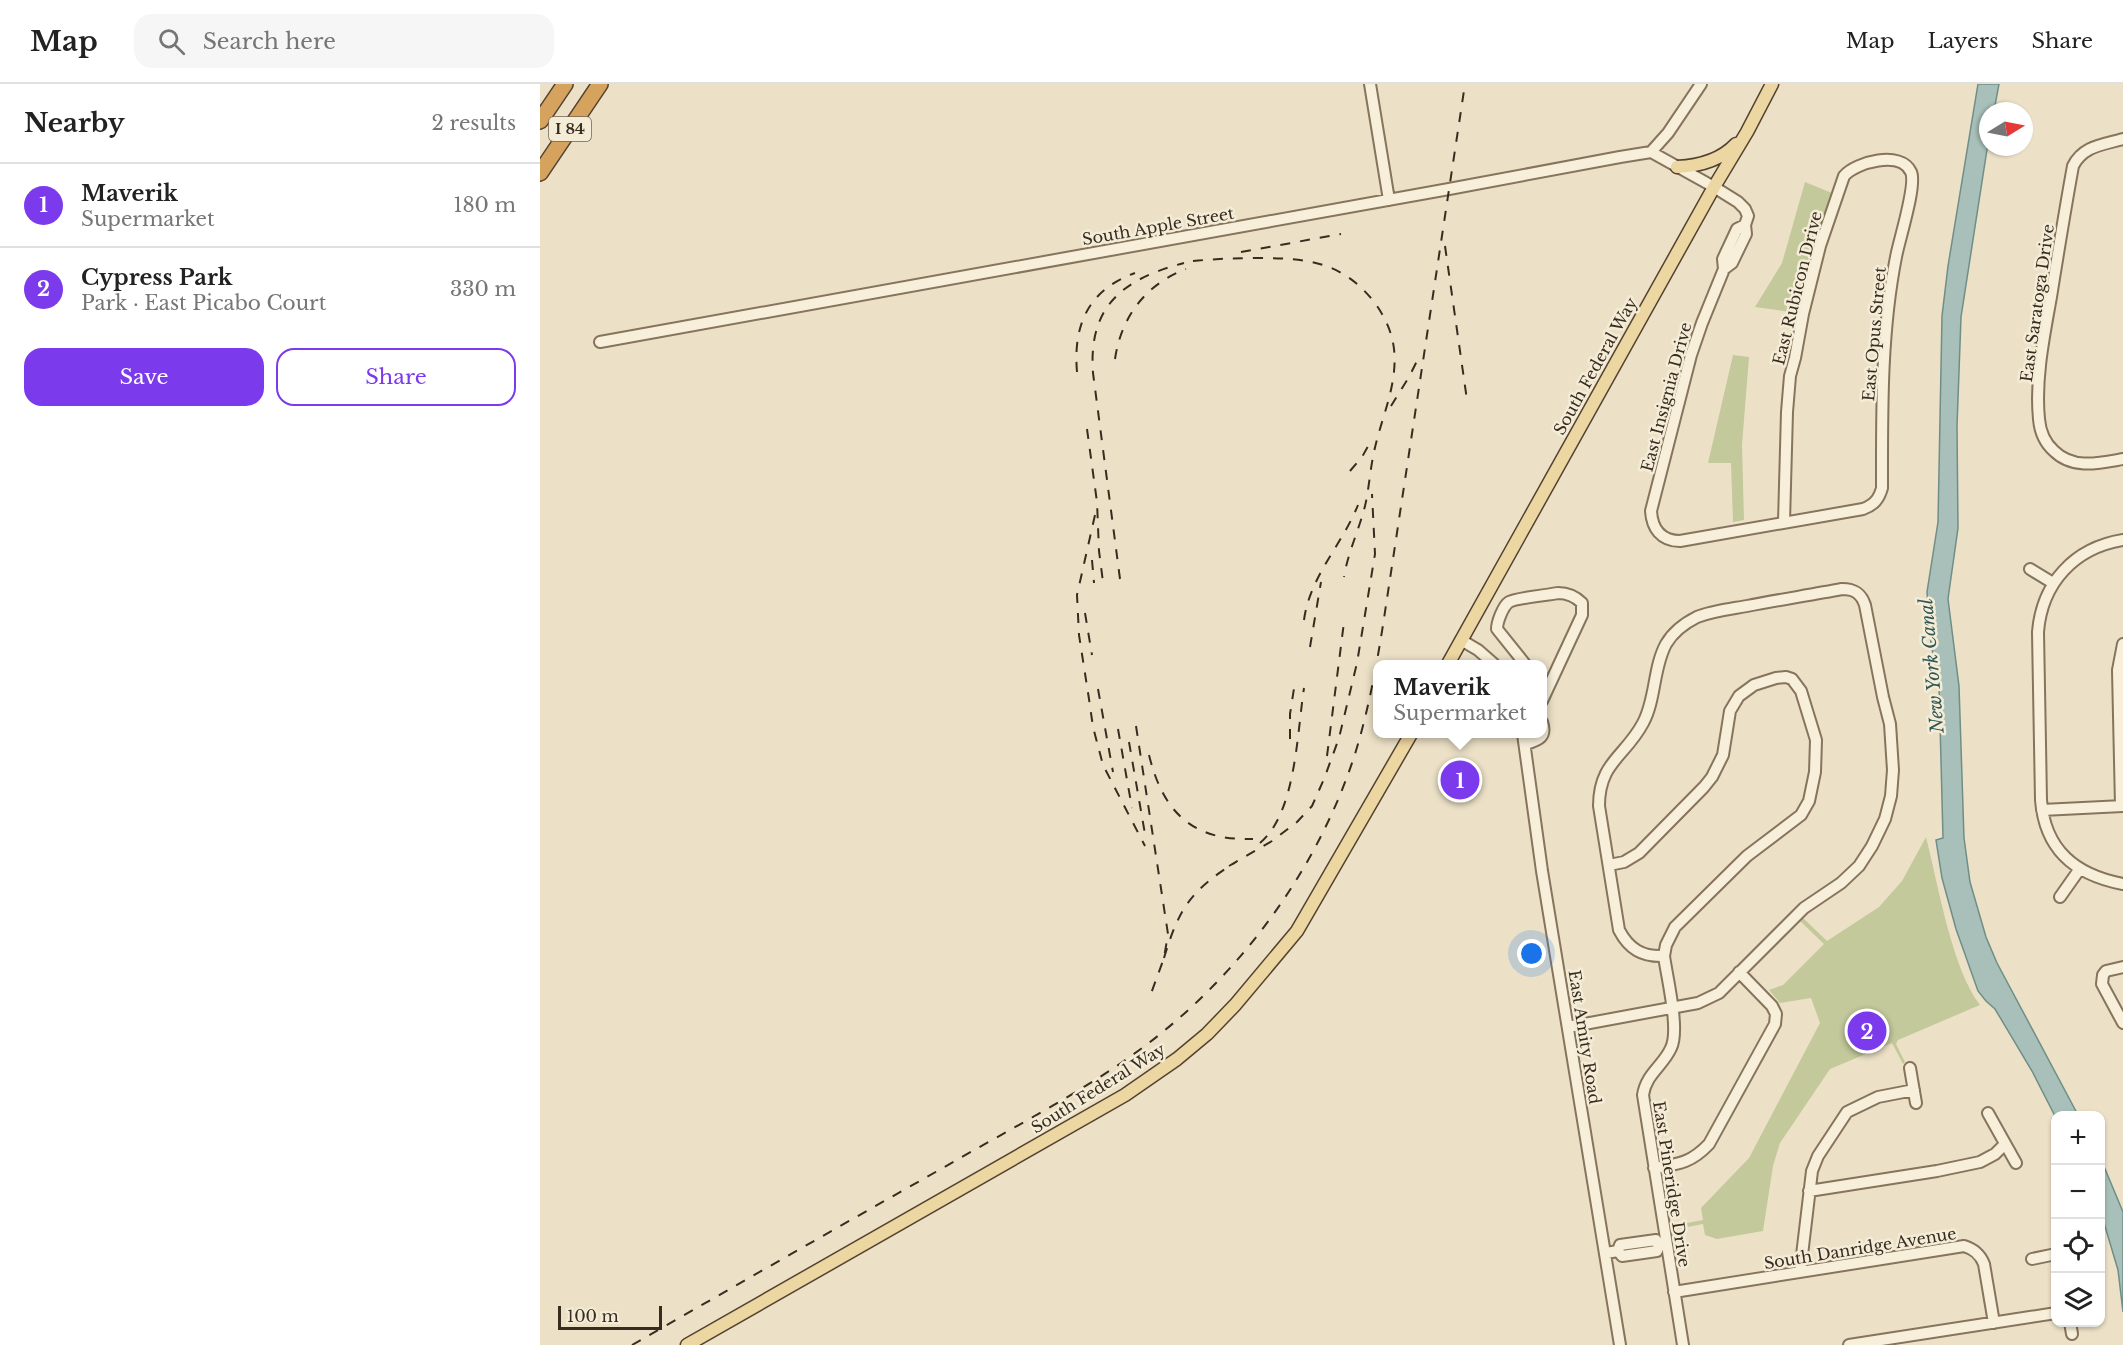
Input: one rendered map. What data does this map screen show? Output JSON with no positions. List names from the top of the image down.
{
  "streets": {
    "highway": ["I 84"],
    "main road": ["South Federal Way"],
    "street": [
      "South Apple Street",
      "East Rubicon Drive",
      "East Saratoga Drive",
      "East Opus Street",
      "East Insignia Drive",
      "East Amity Road",
      "East Pineridge Drive",
      "South Danridge Avenue"
    ]
  },
  "crossings": [
    ["East Rubicon Drive", "East Opus Street"],
    ["East Rubicon Drive", "East Insignia Drive"],
    ["East Opus Street", "East Insignia Drive"],
    ["South Federal Way", "East Insignia Drive"],
    ["East Pineridge Drive", "South Danridge Avenue"]
  ],
  "water": ["New York Canal"],
  "scale_bar": "100 m",
  "north": "right",
  "page": {
    "header": "Map",
    "search": "Search here",
    "nav": ["Map", "Layers", "Share"],
    "heading": ["Nearby", "2 results"],
    "list": [
      {
        "mark": "1",
        "name": "Maverik",
        "note": "Supermarket",
        "value": "180 m"
      },
      {
        "mark": "2",
        "name": "Cypress Park",
        "note": "Park · East Picabo Court",
        "value": "330 m"
      }
    ],
    "buttons": ["Save", "Share"],
    "popup": ["Maverik", "Supermarket"],
    "pins": ["1", "2"],
    "map_buttons": ["+", "−"],
    "scale": "100 m"
  }
}
